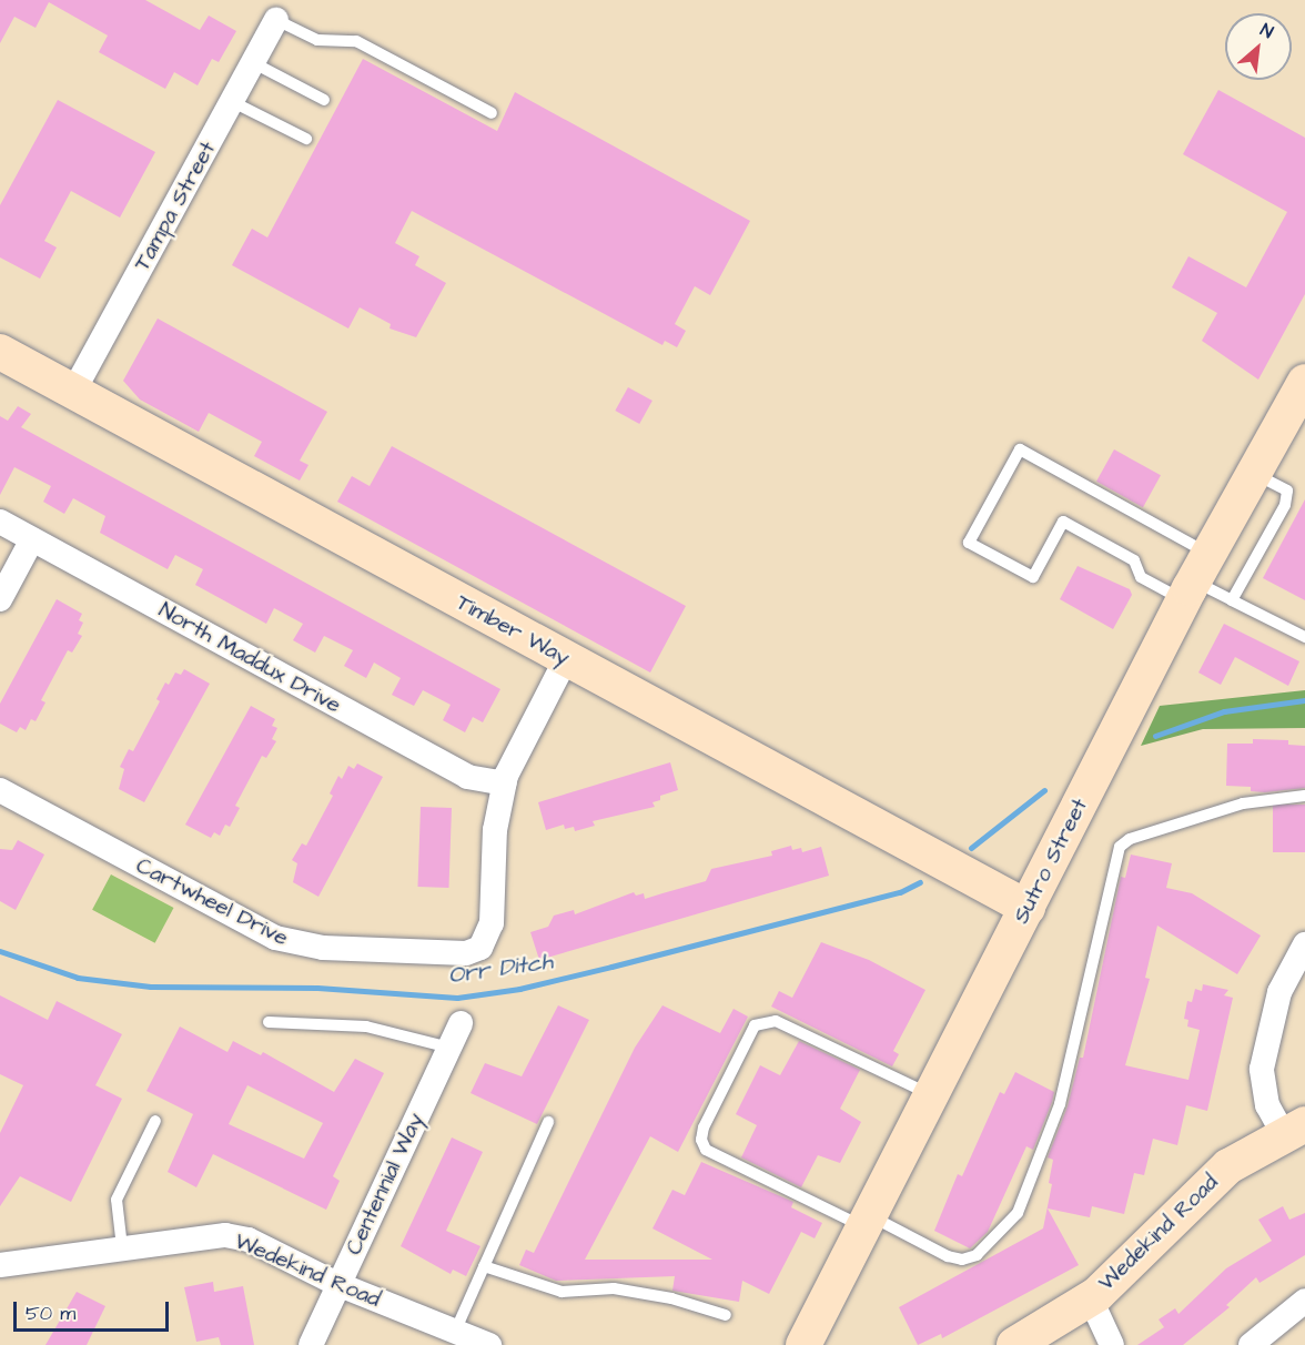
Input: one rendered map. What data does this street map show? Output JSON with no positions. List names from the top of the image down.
{
  "streets": {
    "street": [
      "Tampa Street",
      "Timber Way",
      "North Maddux Drive",
      "Sutro Street",
      "Cartwheel Drive",
      "Centennial Way",
      "Wedekind Road"
    ]
  },
  "crossings": [
    ["Tampa Street", "Timber Way"],
    ["Timber Way", "Sutro Street"],
    ["North Maddux Drive", "Cartwheel Drive"],
    ["Centennial Way", "Wedekind Road"]
  ],
  "water": ["Orr Ditch"],
  "scale_bar": "50 m",
  "north": "top right"
}
